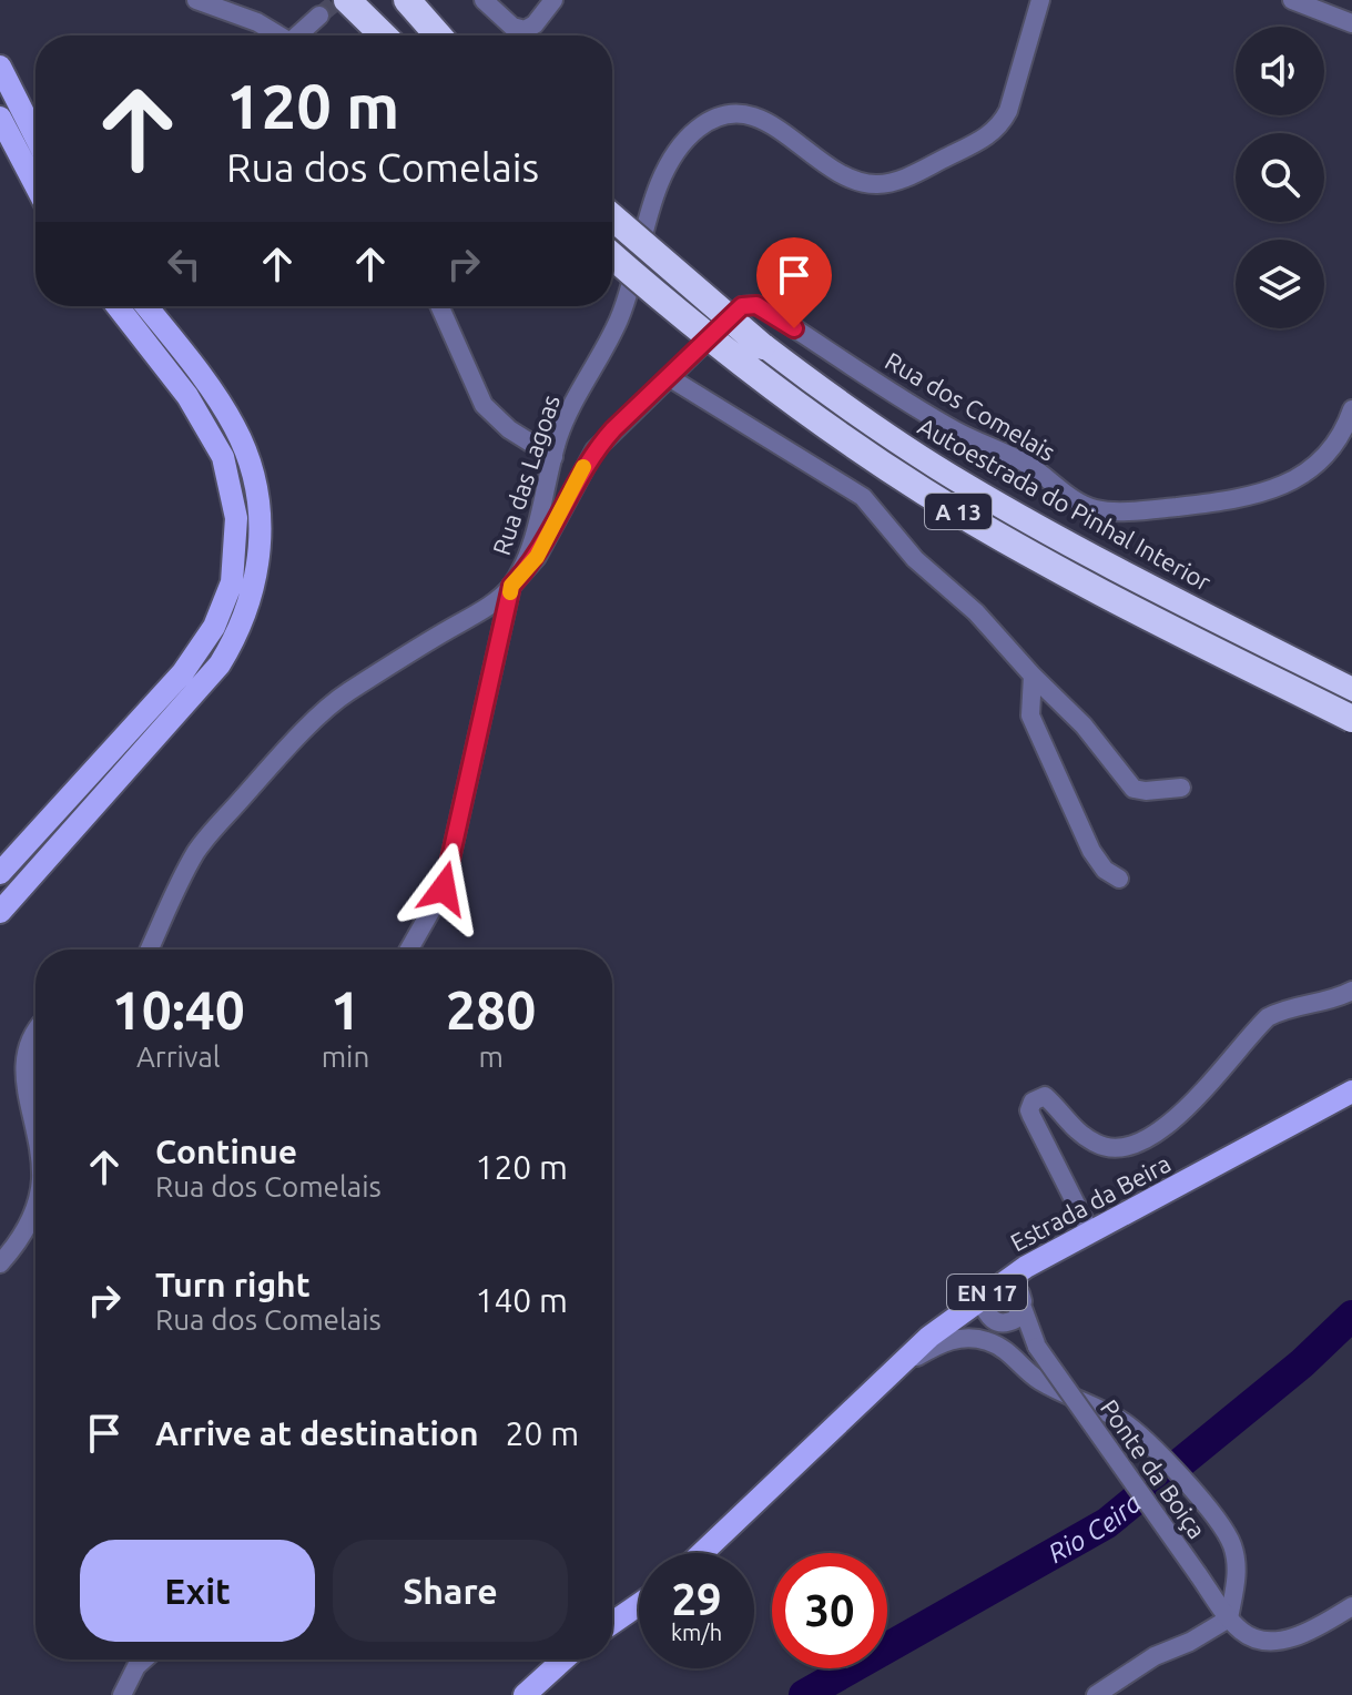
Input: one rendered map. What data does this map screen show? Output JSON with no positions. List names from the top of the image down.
{
  "streets": {
    "highway": ["Autoestrada do Pinhal Interior", "A 13"],
    "main road": ["Estrada da Beira", "EN 17"],
    "street": ["Rua dos Comelais", "Rua das Lagoas", "Ponte da Boiça"]
  },
  "crossings": [
    ["Rua dos Comelais", "Rua das Lagoas"],
    ["Estrada da Beira", "Ponte da Boiça"]
  ],
  "water": ["Rio Ceira"],
  "page": {
    "turn": ["120 m", "Rua dos Comelais"],
    "eta": [
      "10:40",
      "Arrival",
      "1",
      "min",
      "280",
      "m"
    ],
    "list": [
      {
        "name": "Continue",
        "note": "Rua dos Comelais",
        "value": "120 m"
      },
      {
        "name": "Turn right",
        "note": "Rua dos Comelais",
        "value": "140 m"
      },
      {
        "name": "Arrive at destination",
        "value": "20 m"
      }
    ],
    "buttons": ["Exit", "Share"],
    "speed": "29 km/h",
    "limit": "30"
  }
}
